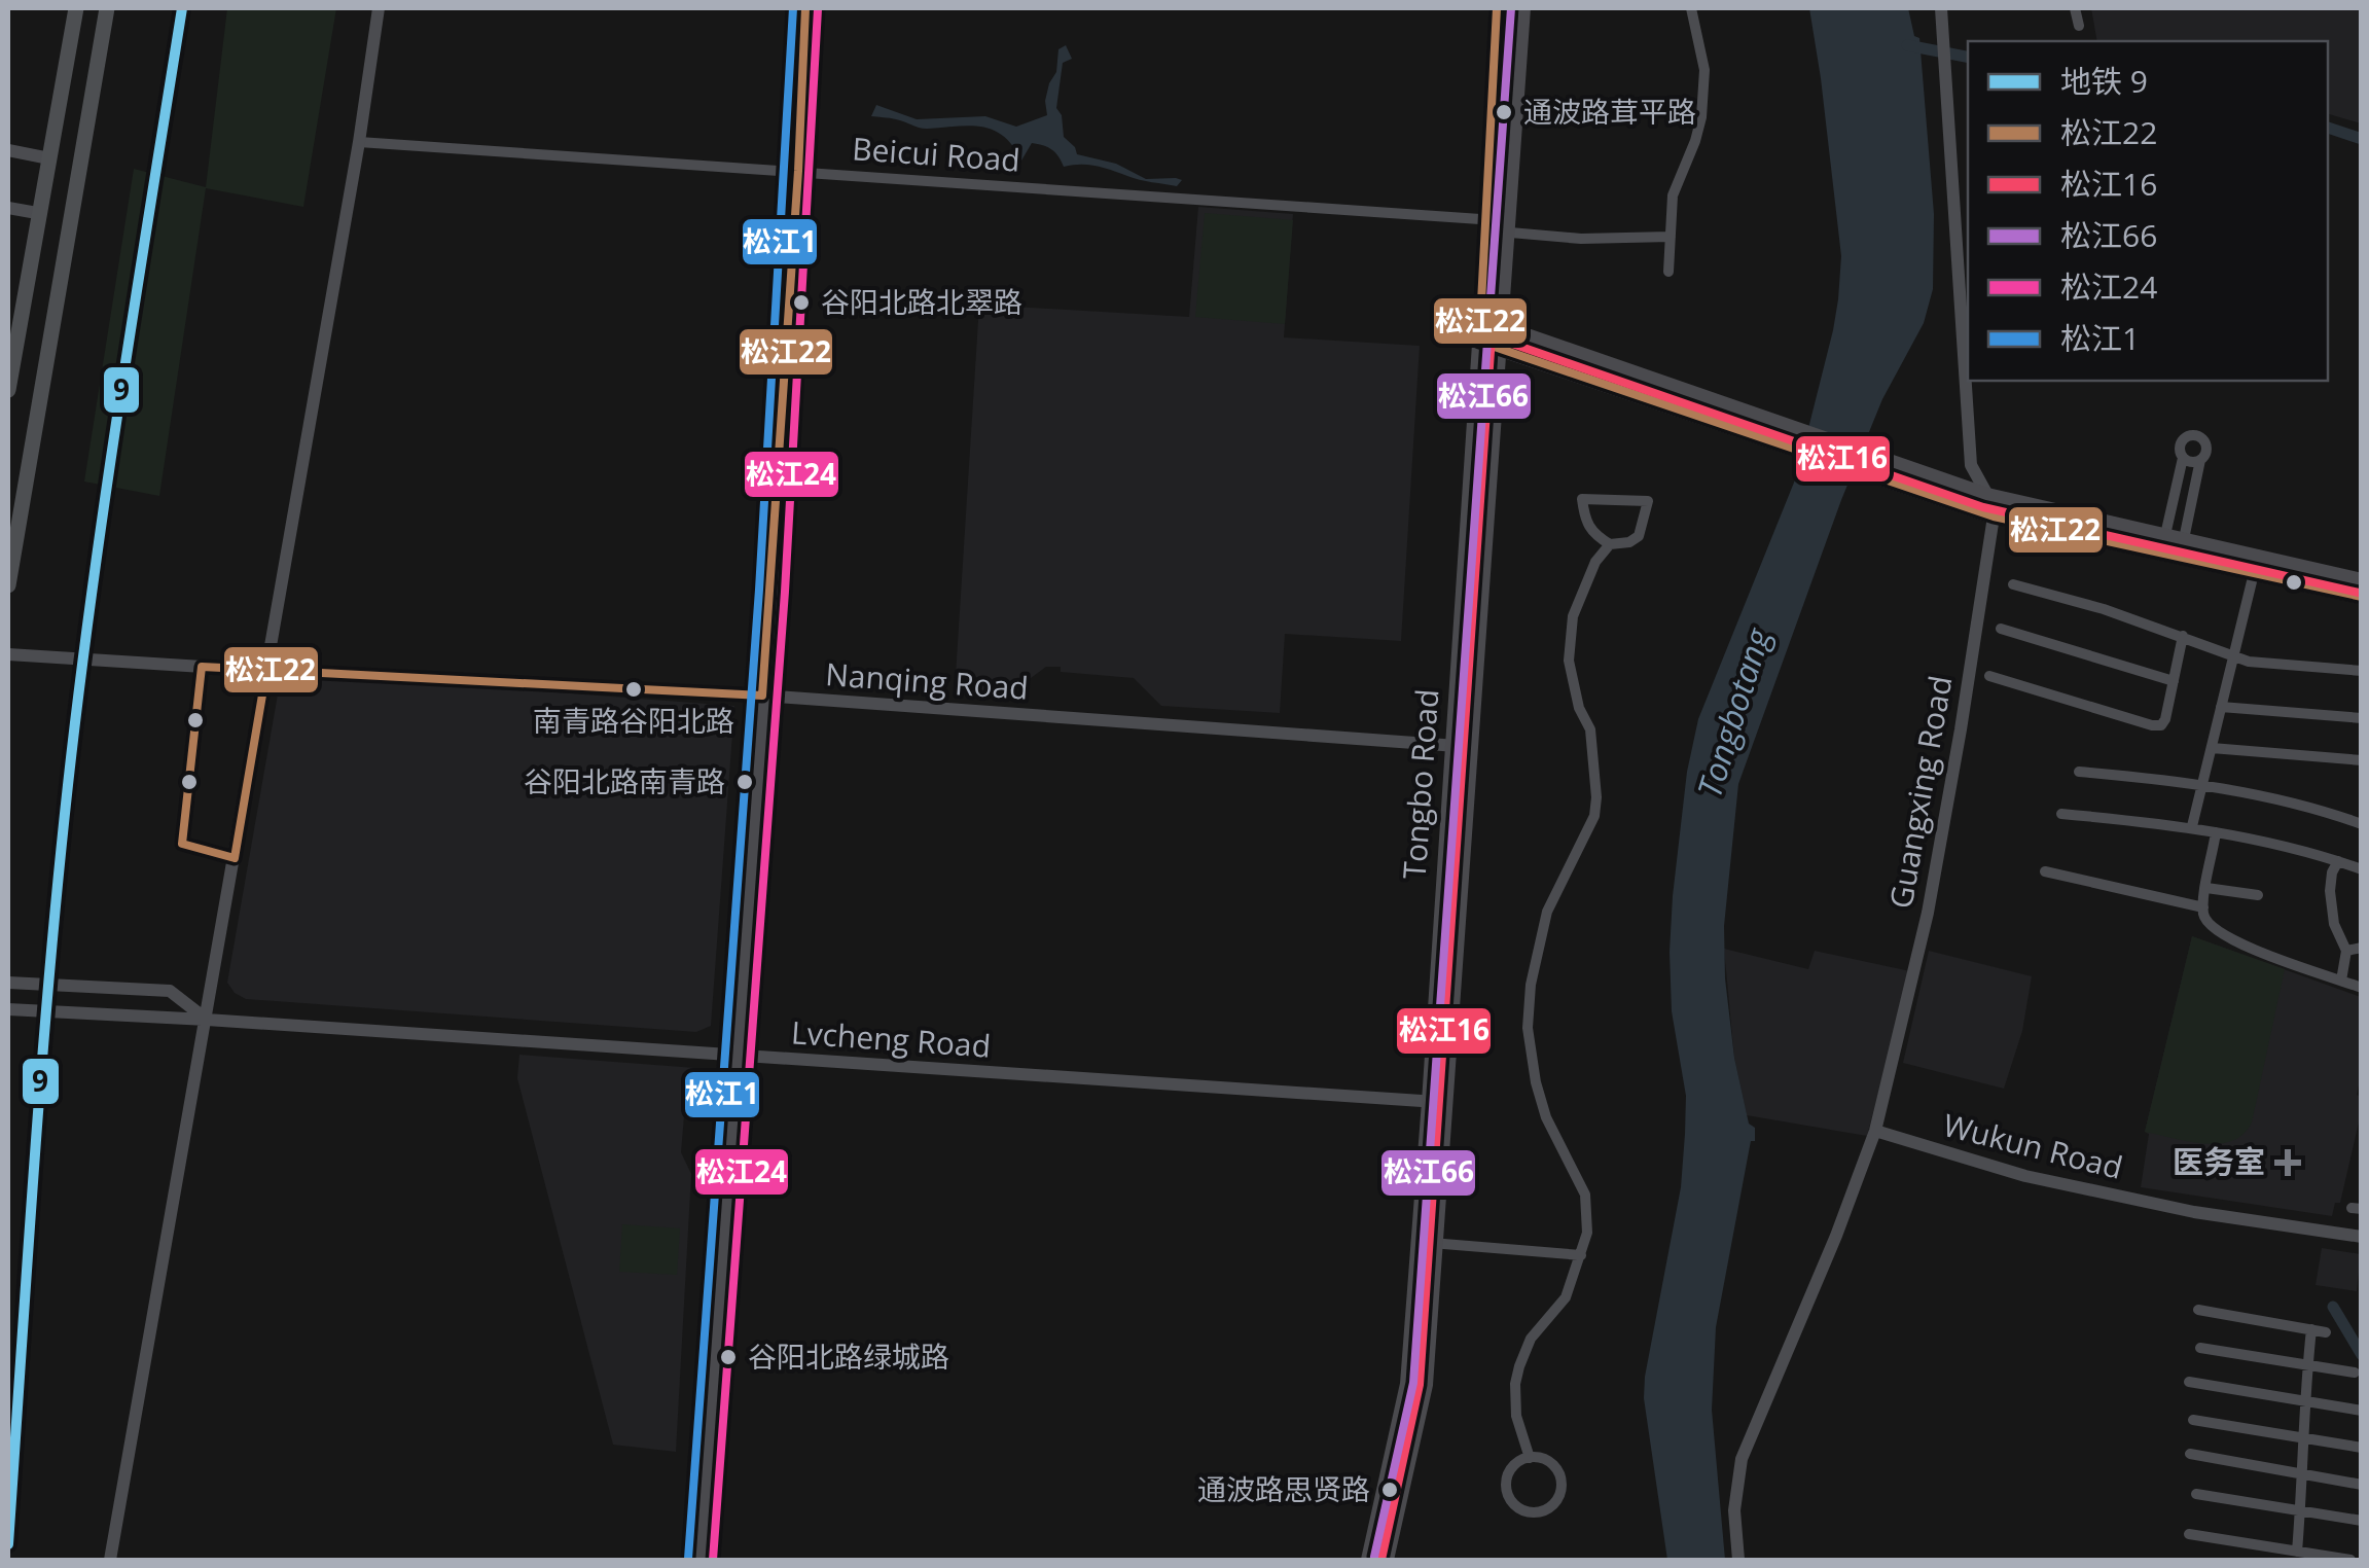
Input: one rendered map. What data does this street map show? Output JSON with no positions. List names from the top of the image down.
{
  "streets": {
    "main road": ["Tongbo Road"],
    "street": [
      "Beicui Road",
      "Nanqing Road",
      "Guangxing Road",
      "Lvcheng Road",
      "Wukun Road"
    ]
  },
  "crossings": [
    ["Beicui Road", "Tongbo Road"],
    ["Nanqing Road", "Tongbo Road"],
    ["Tongbo Road", "Lvcheng Road"],
    ["Guangxing Road", "Wukun Road"]
  ],
  "water": ["Tongbotang"],
  "places": {
    "other": [
      "通波路茸平路",
      "谷阳北路北翠路",
      "南青路谷阳北路",
      "谷阳北路南青路",
      "谷阳北路绿城路",
      "通波路思贤路"
    ],
    "health": ["医务室"]
  },
  "lines": [
    "metro line 9",
    "transit line 松江22",
    "transit line 松江66",
    "transit line 松江1",
    "transit line 松江24",
    "transit line 松江16"
  ],
  "legend": [
    "地铁 9",
    "松江22",
    "松江16",
    "松江66",
    "松江24",
    "松江1"
  ]
}
